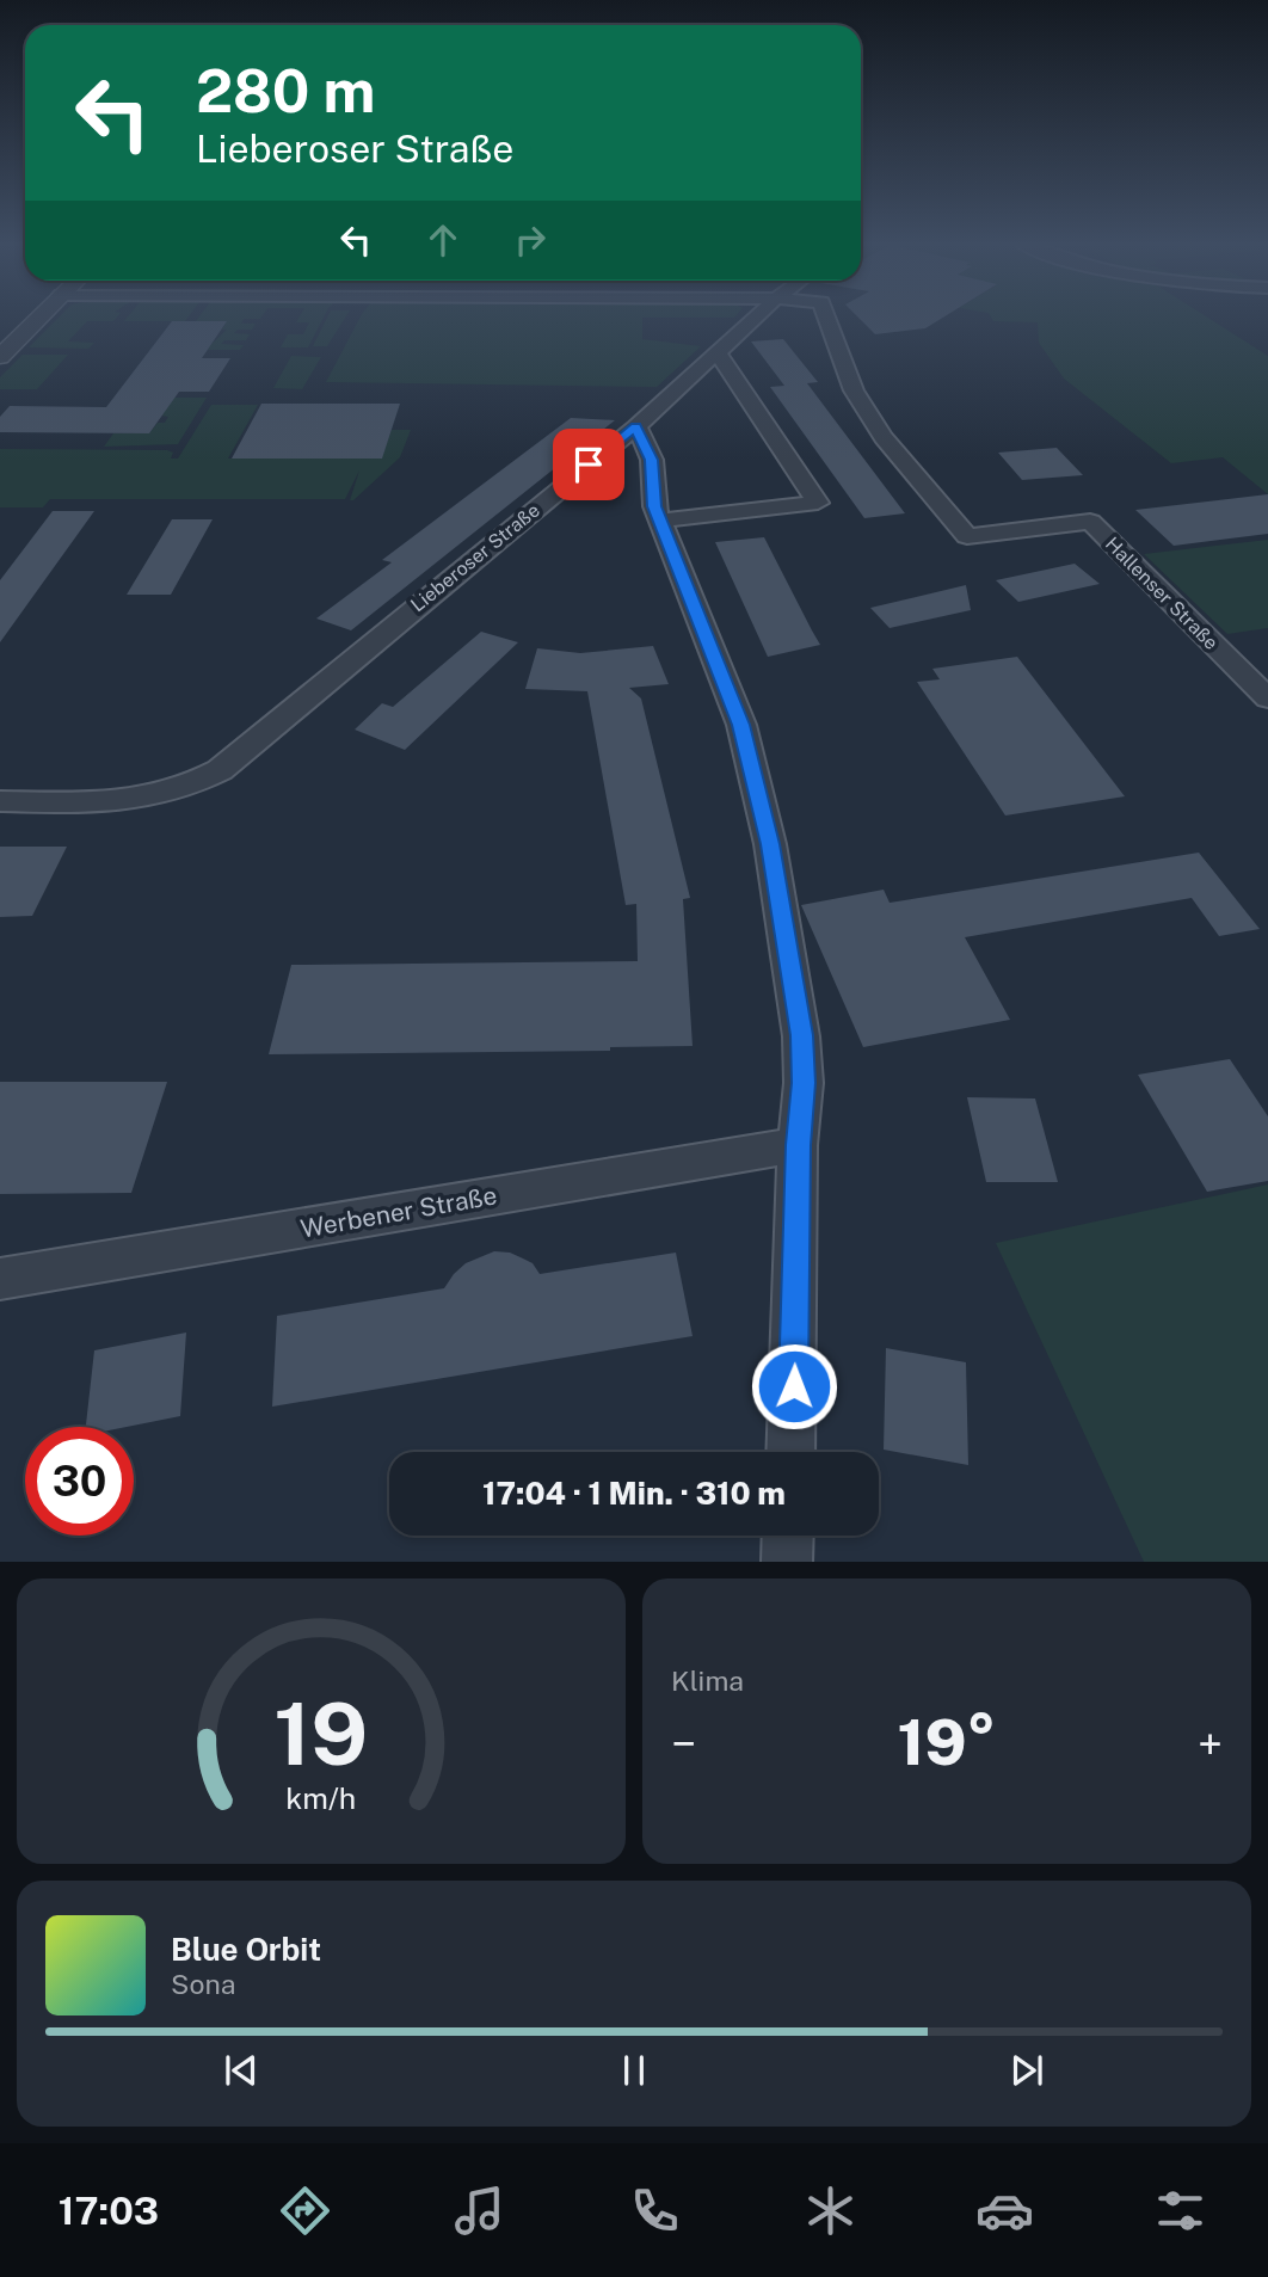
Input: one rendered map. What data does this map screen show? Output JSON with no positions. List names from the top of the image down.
{
  "streets": {
    "street": ["Lieberoser Straße", "Hallenser Straße", "Werbener Straße"]
  },
  "page": {
    "turn": ["280 m", "Lieberoser Straße"],
    "limit": "30",
    "trip": "17:04 · 1 Min. · 310 m",
    "tile": "Klima",
    "heat": ["−", "19°", "+"],
    "song": ["Blue Orbit", "Sona"],
    "tabs": "17:03",
    "gauge": ["19", "km/h"]
  }
}
